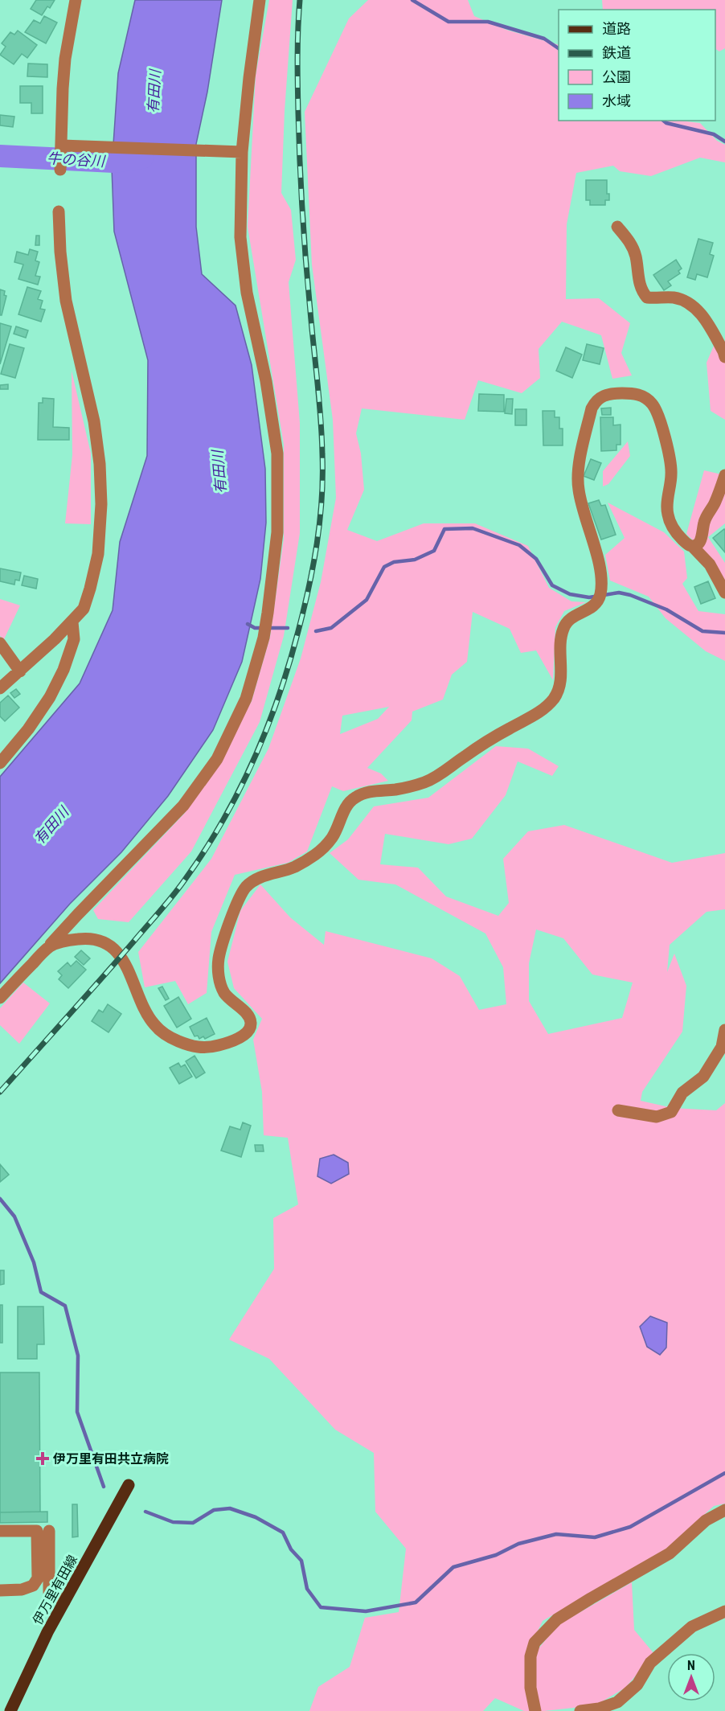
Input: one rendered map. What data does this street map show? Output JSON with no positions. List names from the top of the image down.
{
  "streets": {
    "main road": ["伊万里有田線"]
  },
  "water": ["有田川", "牛の谷川"],
  "places": {
    "health": ["伊万里有田共立病院"]
  },
  "legend": [
    "道路",
    "鉄道",
    "公園",
    "水域"
  ],
  "north": "top"
}
